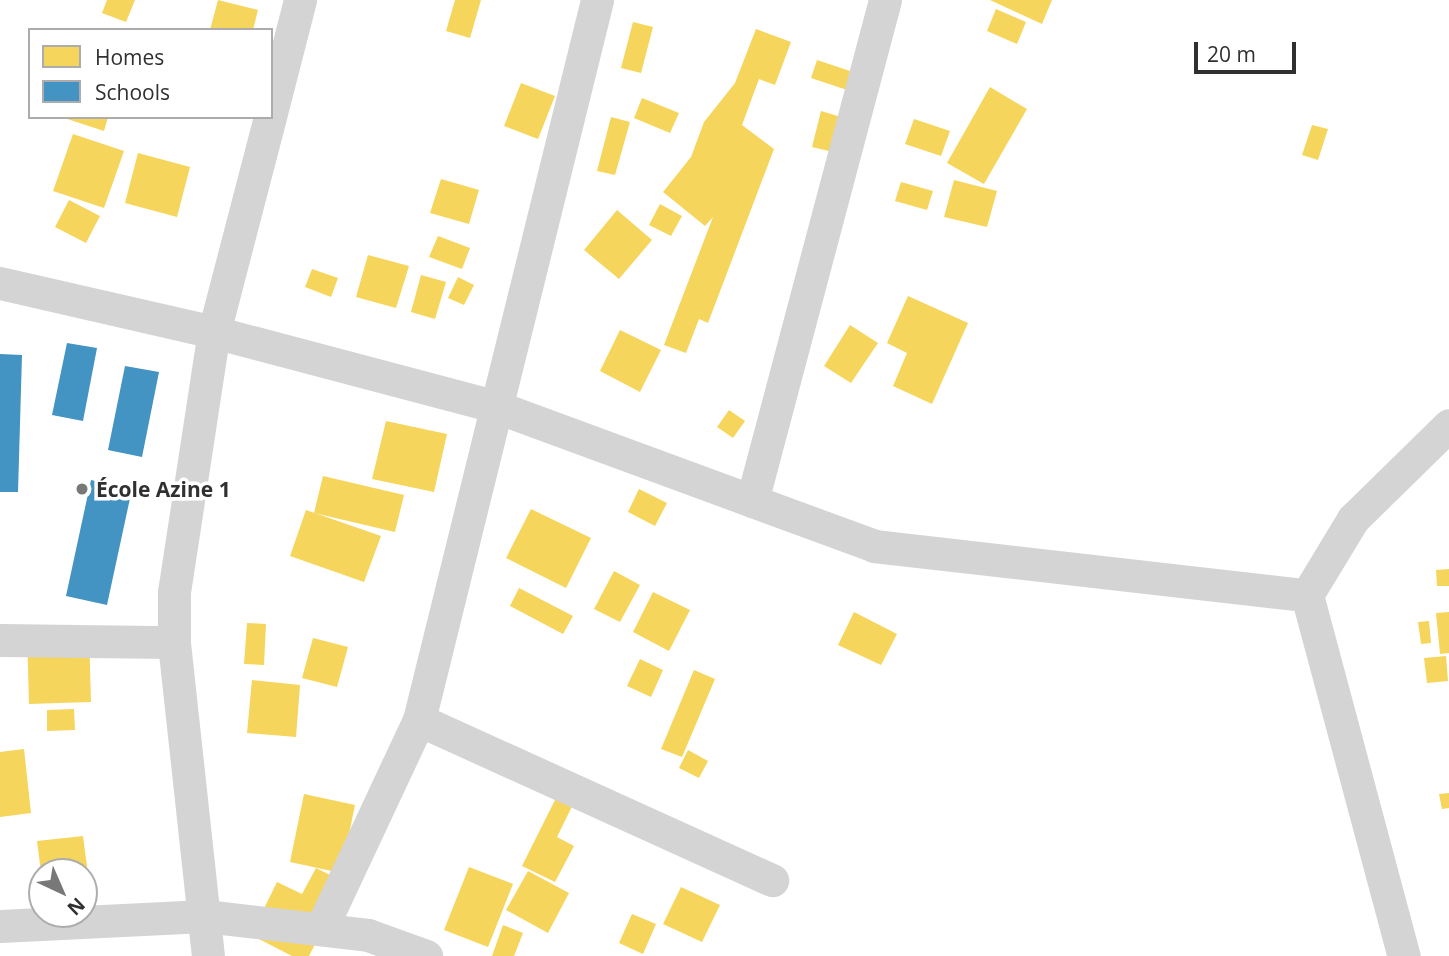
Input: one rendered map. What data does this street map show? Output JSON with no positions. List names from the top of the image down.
{
  "places": ["École Azine 1"],
  "legend": ["Homes", "Schools"],
  "scale_bar": "20 m",
  "north": "bottom right"
}
